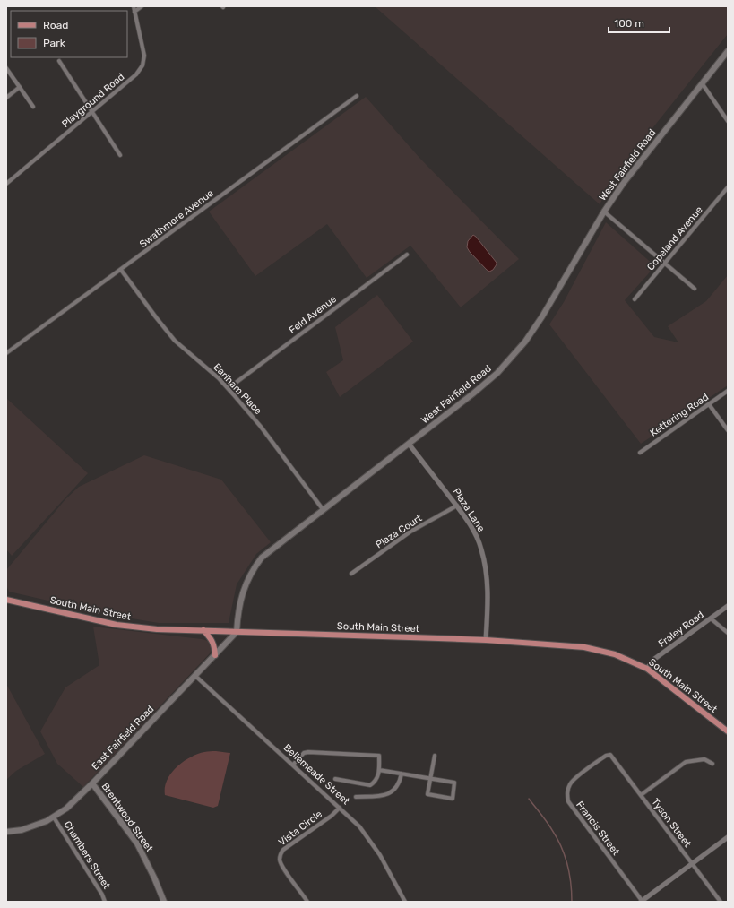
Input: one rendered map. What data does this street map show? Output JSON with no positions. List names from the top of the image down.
{
  "streets": {
    "main road": [
      "West Fairfield Road",
      "South Main Street",
      "East Fairfield Road",
      "Brentwood Street"
    ],
    "street": [
      "Playground Road",
      "Swathmore Avenue",
      "Copeland Avenue",
      "Feld Avenue",
      "Earlham Place",
      "Kettering Road",
      "Plaza Lane",
      "Plaza Court",
      "Fraley Road",
      "Bellemeade Street",
      "Tyson Street",
      "Vista Circle",
      "Francis Street",
      "Chambers Street"
    ]
  },
  "crossings": [
    ["West Fairfield Road", "Earlham Place"],
    ["West Fairfield Road", "Plaza Lane"],
    ["West Fairfield Road", "South Main Street"],
    ["West Fairfield Road", "East Fairfield Road"],
    ["Swathmore Avenue", "Earlham Place"],
    ["Feld Avenue", "Earlham Place"],
    ["Plaza Lane", "Plaza Court"],
    ["Plaza Lane", "South Main Street"],
    ["South Main Street", "Fraley Road"],
    ["South Main Street", "East Fairfield Road"],
    ["East Fairfield Road", "Bellemeade Street"],
    ["East Fairfield Road", "Brentwood Street"],
    ["East Fairfield Road", "Chambers Street"],
    ["Bellemeade Street", "Vista Circle"],
    ["Tyson Street", "Francis Street"]
  ],
  "legend": ["Road", "Park"],
  "scale_bar": "100 m"
}
